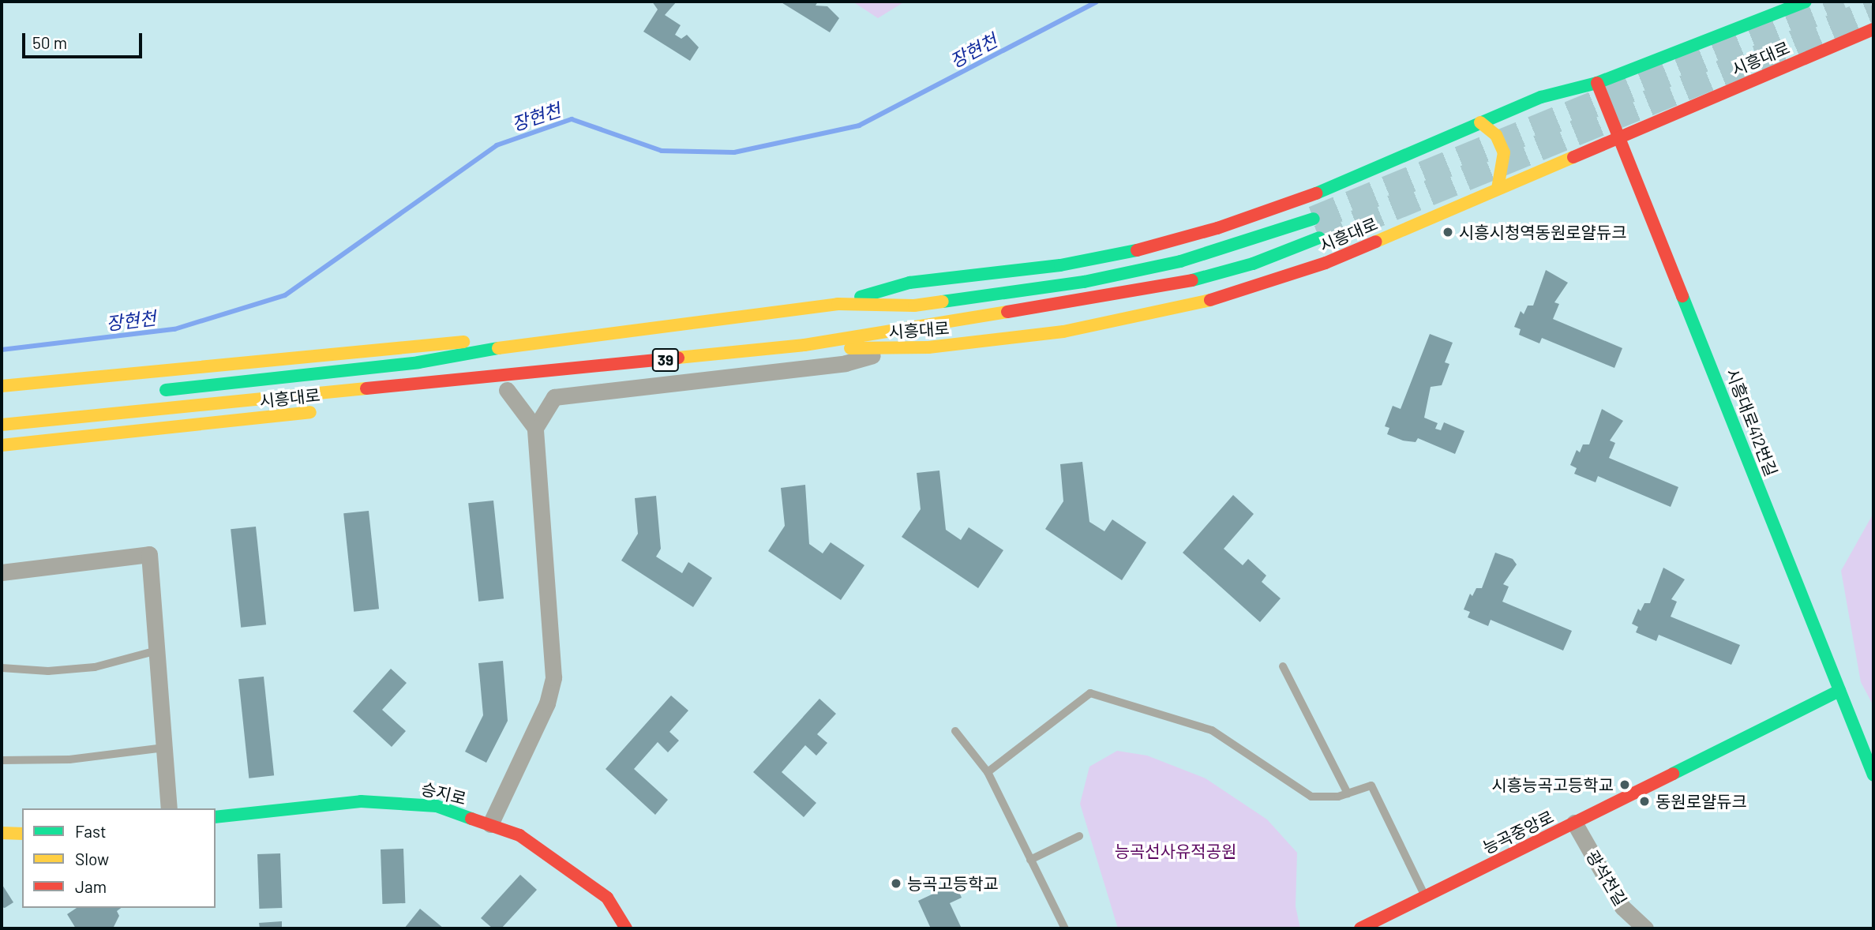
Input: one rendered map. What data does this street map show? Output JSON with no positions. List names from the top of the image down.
{
  "streets": {
    "main road": [
      "시흥대로",
      "39",
      "시흥대로412번길",
      "승지로",
      "능곡중앙로"
    ],
    "street": ["광석천길"]
  },
  "crossings": [
    ["시흥대로", "시흥대로412번길"],
    ["시흥대로412번길", "능곡중앙로"],
    ["능곡중앙로", "광석천길"]
  ],
  "water": ["장현천"],
  "parks": ["능곡선사유적공원"],
  "places": [
    "시흥시청역동원로얄듀크",
    "시흥능곡고등학교",
    "동원로얄듀크",
    "능곡고등학교"
  ],
  "legend": ["Fast", "Slow", "Jam"],
  "scale_bar": "50 m"
}
